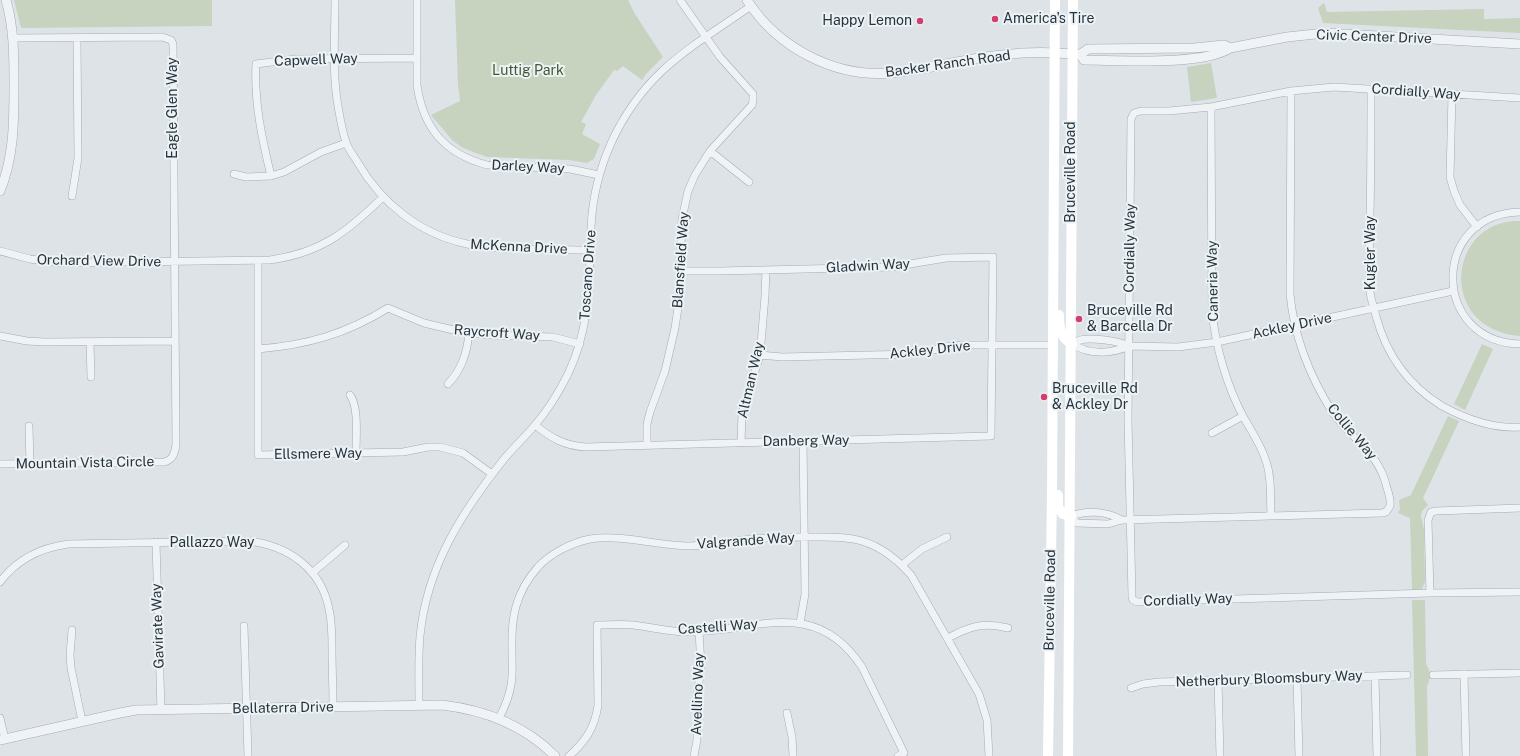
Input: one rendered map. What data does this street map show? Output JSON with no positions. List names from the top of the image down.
{
  "streets": {
    "main road": ["Bruceville Road"],
    "street": [
      "Civic Center Drive",
      "Capwell Way",
      "Backer Ranch Road",
      "Cordially Way",
      "Eagle Glen Way",
      "Darley Way",
      "McKenna Drive",
      "Kugler Way",
      "Blansfield Way",
      "Orchard View Drive",
      "Gladwin Way",
      "Toscano Drive",
      "Caneria Way",
      "Ackley Drive",
      "Raycroft Way",
      "Altman Way",
      "Collie Way",
      "Danberg Way",
      "Ellsmere Way",
      "Mountain Vista Circle",
      "Valgrande Way",
      "Pallazzo Way",
      "Gavirate Way",
      "Castelli Way",
      "Netherbury Bloomsbury Way",
      "Avellino Way",
      "Bellaterra Drive"
    ]
  },
  "crossings": [
    ["Civic Center Drive", "Backer Ranch Road"],
    ["Civic Center Drive", "Bruceville Road"],
    ["Capwell Way", "Darley Way"],
    ["Capwell Way", "McKenna Drive"],
    ["Backer Ranch Road", "Bruceville Road"],
    ["Backer Ranch Road", "Toscano Drive"],
    ["Cordially Way", "Kugler Way"],
    ["Cordially Way", "Caneria Way"],
    ["Cordially Way", "Ackley Drive"],
    ["Cordially Way", "Collie Way"],
    ["Eagle Glen Way", "Orchard View Drive"],
    ["Eagle Glen Way", "Mountain Vista Circle"],
    ["Darley Way", "Toscano Drive"],
    ["Bruceville Road", "Ackley Drive"],
    ["Bruceville Road", "Collie Way"],
    ["McKenna Drive", "Orchard View Drive"],
    ["McKenna Drive", "Toscano Drive"],
    ["Kugler Way", "Ackley Drive"],
    ["Blansfield Way", "Gladwin Way"],
    ["Blansfield Way", "Toscano Drive"],
    ["Blansfield Way", "Danberg Way"],
    ["Orchard View Drive", "Ellsmere Way"],
    ["Orchard View Drive", "Mountain Vista Circle"],
    ["Gladwin Way", "Ackley Drive"],
    ["Gladwin Way", "Altman Way"],
    ["Gladwin Way", "Danberg Way"],
    ["Toscano Drive", "Raycroft Way"],
    ["Toscano Drive", "Danberg Way"],
    ["Toscano Drive", "Ellsmere Way"],
    ["Toscano Drive", "Bellaterra Drive"],
    ["Caneria Way", "Ackley Drive"],
    ["Caneria Way", "Collie Way"],
    ["Ackley Drive", "Altman Way"],
    ["Ackley Drive", "Collie Way"],
    ["Ackley Drive", "Danberg Way"],
    ["Raycroft Way", "Ellsmere Way"],
    ["Altman Way", "Danberg Way"],
    ["Valgrande Way", "Bellaterra Drive"],
    ["Pallazzo Way", "Gavirate Way"],
    ["Pallazzo Way", "Bellaterra Drive"],
    ["Gavirate Way", "Bellaterra Drive"],
    ["Castelli Way", "Avellino Way"]
  ],
  "parks": ["Luttig Park"],
  "places": [
    "America's Tire",
    "Happy Lemon",
    "Bruceville Rd & Barcella Dr",
    "Bruceville Rd & Ackley Dr"
  ]
}
